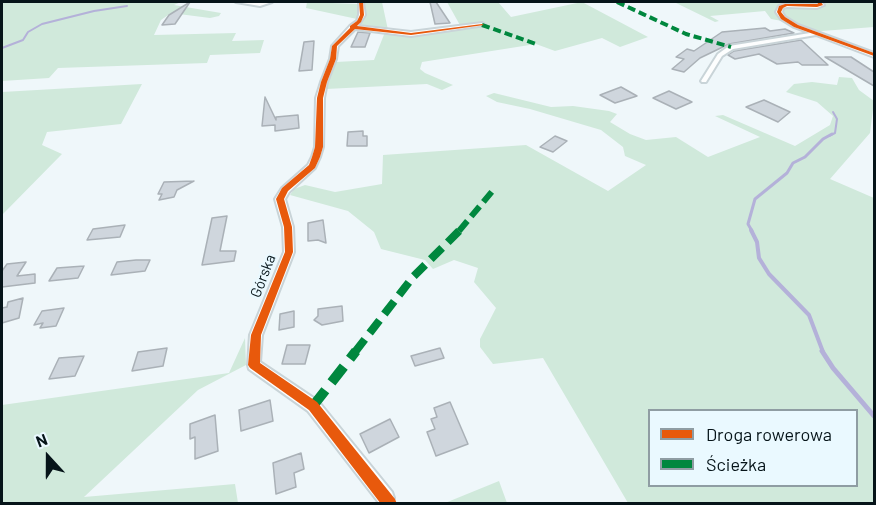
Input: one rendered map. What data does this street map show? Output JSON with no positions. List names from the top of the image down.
{
  "streets": {
    "street": ["Górska"]
  },
  "legend": ["Droga rowerowa", "Ścieżka"],
  "north": "top"
}
